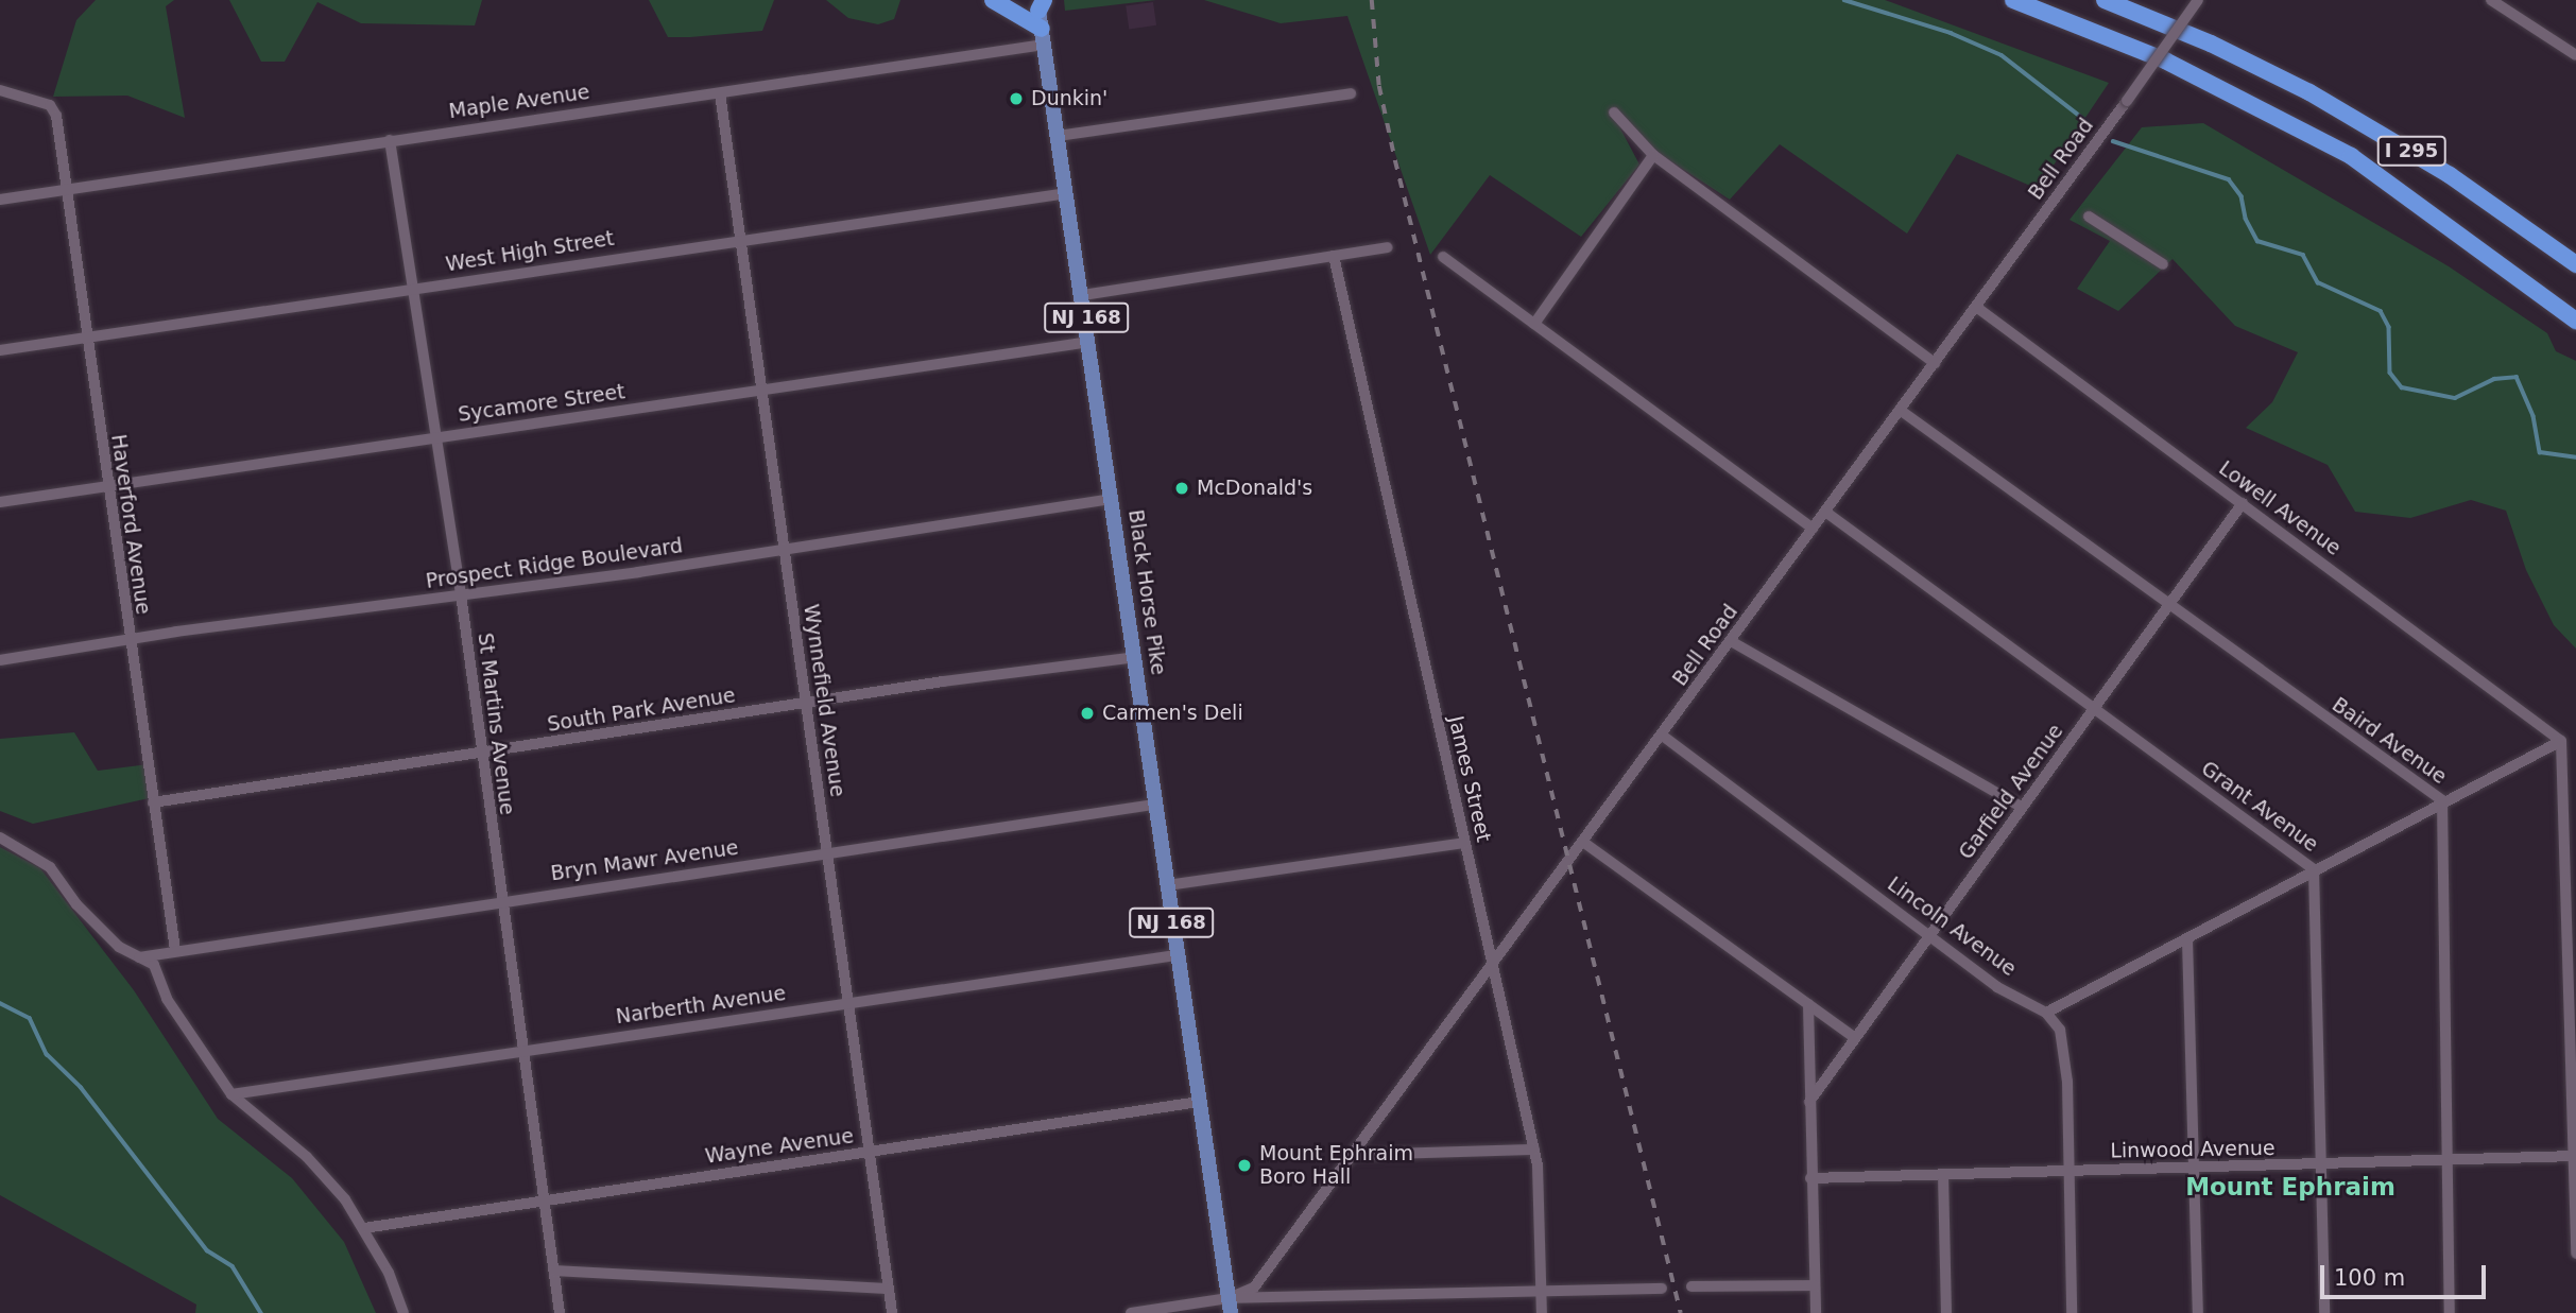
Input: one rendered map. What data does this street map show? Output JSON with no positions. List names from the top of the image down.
{
  "streets": {
    "highway": ["I 295"],
    "main road": ["NJ 168", "Black Horse Pike"],
    "street": [
      "Maple Avenue",
      "Bell Road",
      "West High Street",
      "Sycamore Street",
      "Lowell Avenue",
      "Haverford Avenue",
      "Prospect Ridge Boulevard",
      "Wynnefield Avenue",
      "South Park Avenue",
      "St Martins Avenue",
      "Baird Avenue",
      "James Street",
      "Garfield Avenue",
      "Grant Avenue",
      "Bryn Mawr Avenue",
      "Lincoln Avenue",
      "Narberth Avenue",
      "Wayne Avenue",
      "Linwood Avenue"
    ]
  },
  "crossings": [
    ["Maple Avenue", "Haverford Avenue"],
    ["Maple Avenue", "Black Horse Pike"],
    ["Maple Avenue", "Wynnefield Avenue"],
    ["Maple Avenue", "St Martins Avenue"],
    ["Bell Road", "Lowell Avenue"],
    ["Bell Road", "Black Horse Pike"],
    ["Bell Road", "Baird Avenue"],
    ["Bell Road", "James Street"],
    ["Bell Road", "Grant Avenue"],
    ["Bell Road", "Lincoln Avenue"],
    ["West High Street", "Haverford Avenue"],
    ["West High Street", "Black Horse Pike"],
    ["West High Street", "Wynnefield Avenue"],
    ["West High Street", "St Martins Avenue"],
    ["Sycamore Street", "Haverford Avenue"],
    ["Sycamore Street", "Black Horse Pike"],
    ["Sycamore Street", "Wynnefield Avenue"],
    ["Sycamore Street", "St Martins Avenue"],
    ["Lowell Avenue", "Garfield Avenue"],
    ["Haverford Avenue", "Prospect Ridge Boulevard"],
    ["Haverford Avenue", "South Park Avenue"],
    ["Haverford Avenue", "Bryn Mawr Avenue"],
    ["Prospect Ridge Boulevard", "Black Horse Pike"],
    ["Prospect Ridge Boulevard", "Wynnefield Avenue"],
    ["Prospect Ridge Boulevard", "St Martins Avenue"],
    ["Black Horse Pike", "South Park Avenue"],
    ["Black Horse Pike", "Bryn Mawr Avenue"],
    ["Black Horse Pike", "Narberth Avenue"],
    ["Black Horse Pike", "Wayne Avenue"],
    ["Wynnefield Avenue", "South Park Avenue"],
    ["Wynnefield Avenue", "Bryn Mawr Avenue"],
    ["Wynnefield Avenue", "Narberth Avenue"],
    ["Wynnefield Avenue", "Wayne Avenue"],
    ["South Park Avenue", "St Martins Avenue"],
    ["St Martins Avenue", "Bryn Mawr Avenue"],
    ["St Martins Avenue", "Narberth Avenue"],
    ["St Martins Avenue", "Wayne Avenue"],
    ["Baird Avenue", "Garfield Avenue"],
    ["Baird Avenue", "Linwood Avenue"],
    ["Garfield Avenue", "Grant Avenue"],
    ["Garfield Avenue", "Lincoln Avenue"],
    ["Grant Avenue", "Linwood Avenue"]
  ],
  "districts": ["Mount Ephraim"],
  "places": [
    "Dunkin'",
    "McDonald's",
    "Carmen's Deli",
    "Mount Ephraim Boro Hall"
  ],
  "scale_bar": "100 m"
}
